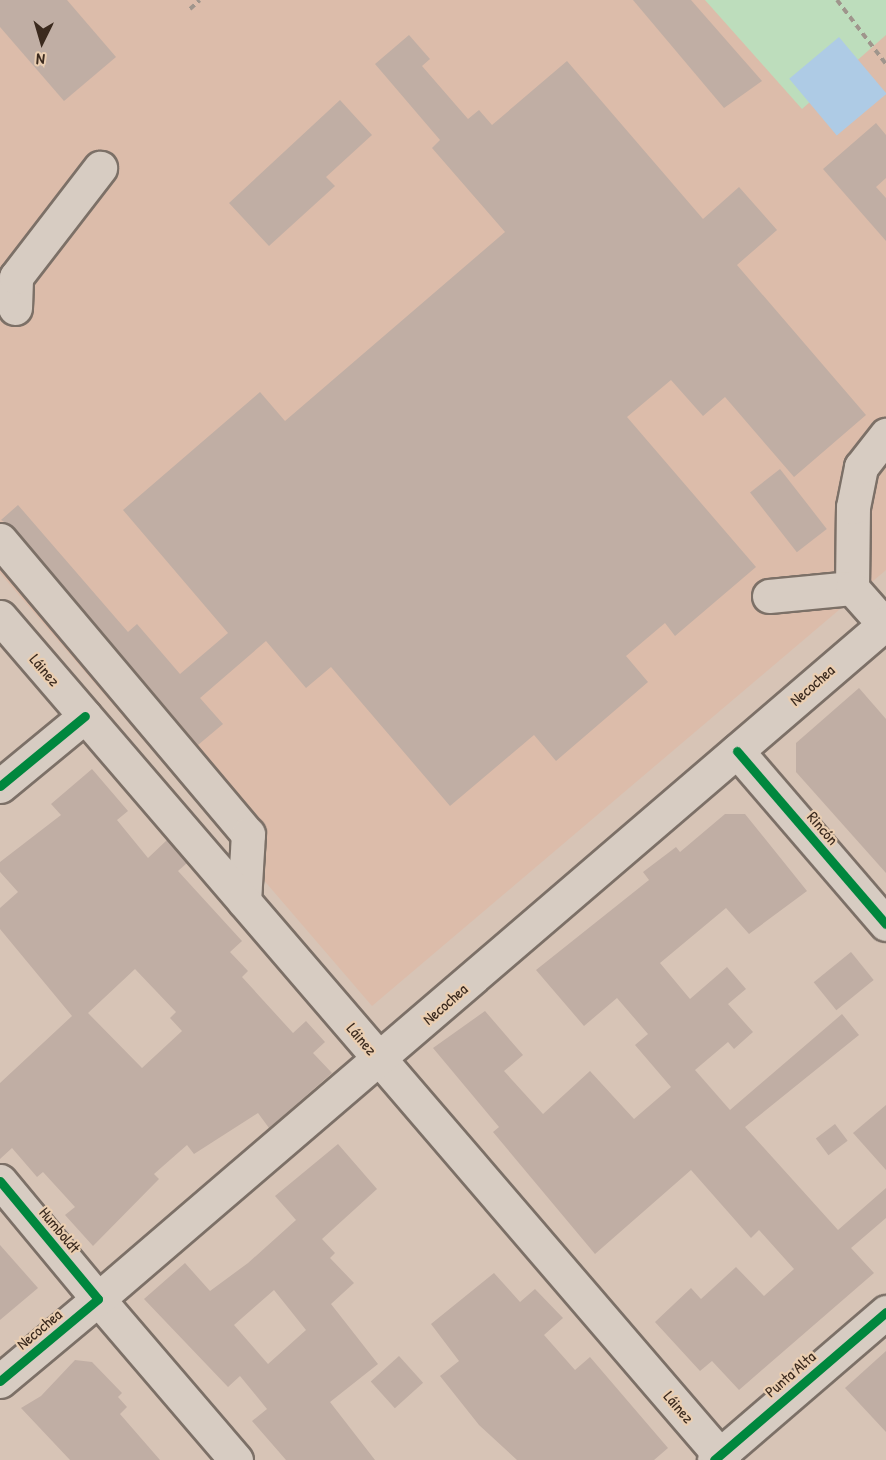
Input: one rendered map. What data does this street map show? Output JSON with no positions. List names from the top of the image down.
{
  "streets": {
    "main road": [
      "Láinez",
      "Necochea",
      "Rincón",
      "Humboldt",
      "Punta Alta"
    ]
  },
  "crossings": [
    ["Láinez", "Necochea"],
    ["Láinez", "Punta Alta"],
    ["Necochea", "Rincón"],
    ["Necochea", "Humboldt"]
  ],
  "north": "bottom"
}
